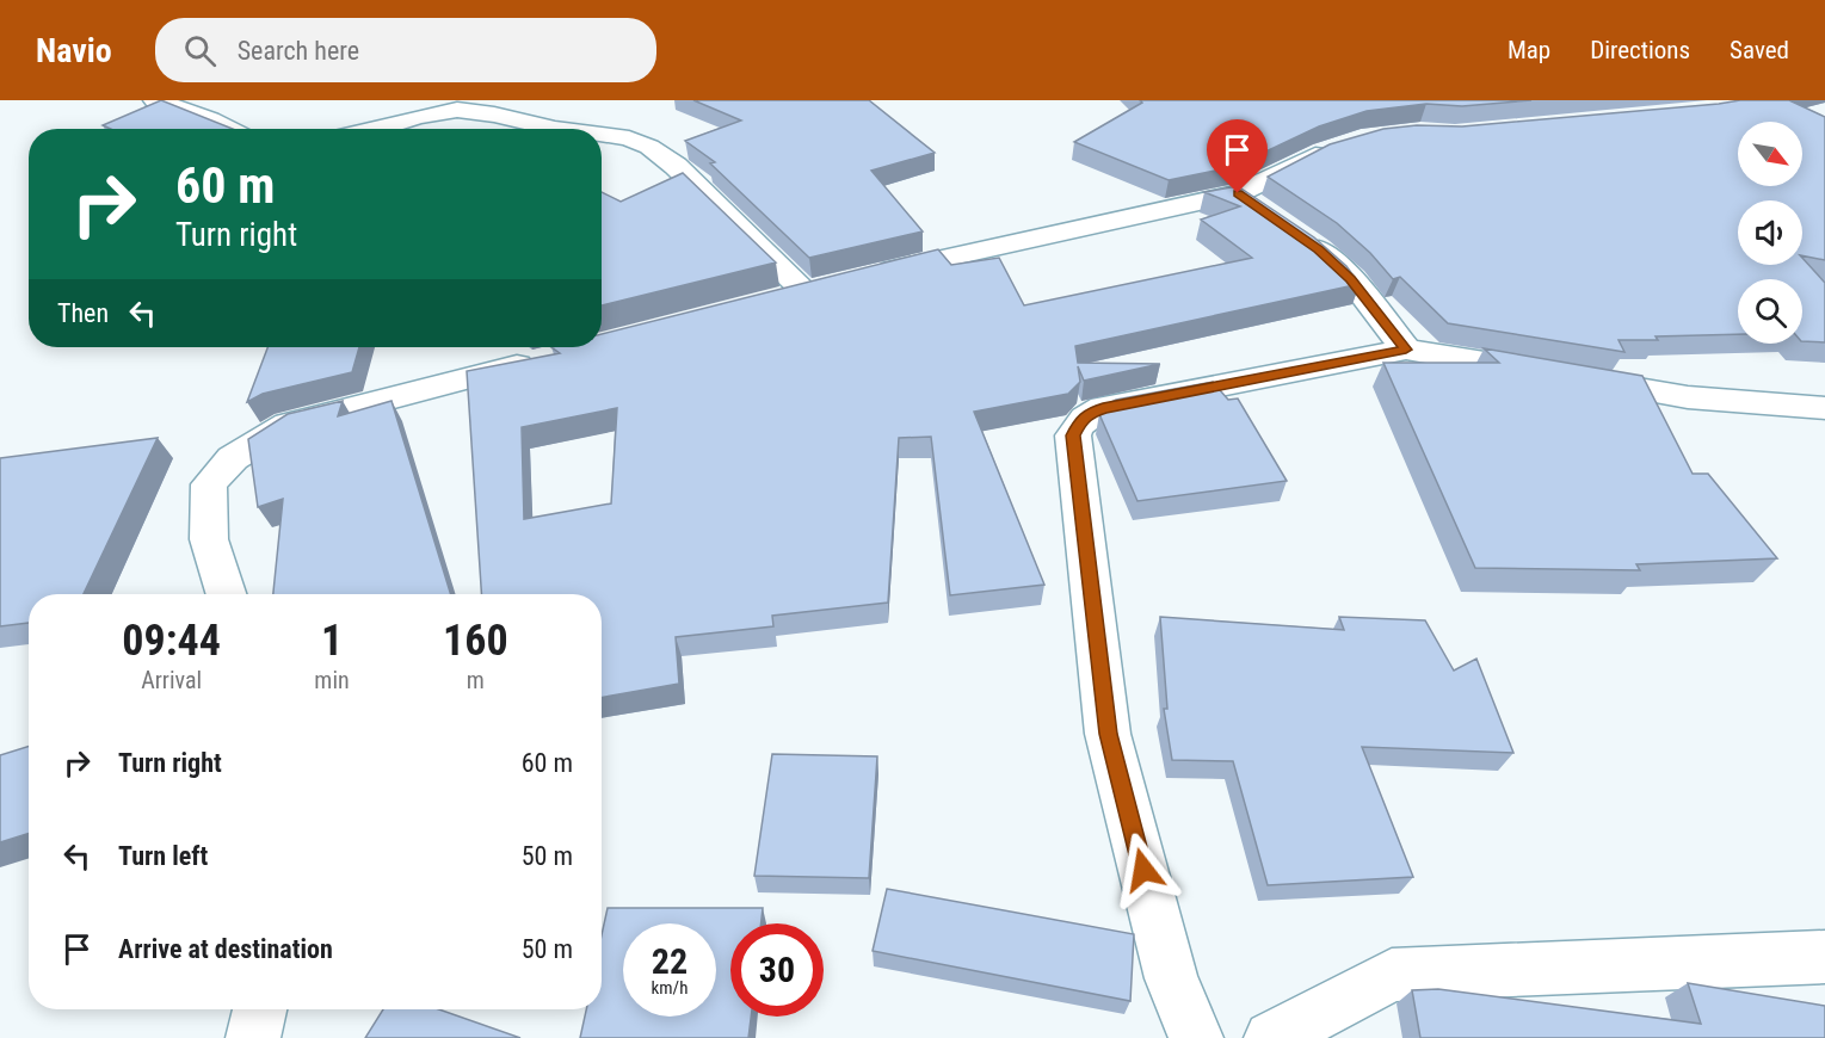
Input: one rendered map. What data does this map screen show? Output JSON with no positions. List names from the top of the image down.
{
  "north": "bottom right",
  "page": {
    "header": "Navio",
    "search": "Search here",
    "nav": ["Map", "Directions", "Saved"],
    "turn": ["60 m", "Turn right"],
    "then": "Then",
    "eta": [
      "09:44",
      "Arrival",
      "1",
      "min",
      "160",
      "m"
    ],
    "list": [
      {
        "name": "Turn right",
        "value": "60 m"
      },
      {
        "name": "Turn left",
        "value": "50 m"
      },
      {
        "name": "Arrive at destination",
        "value": "50 m"
      }
    ],
    "speed": "22 km/h",
    "limit": "30"
  }
}
